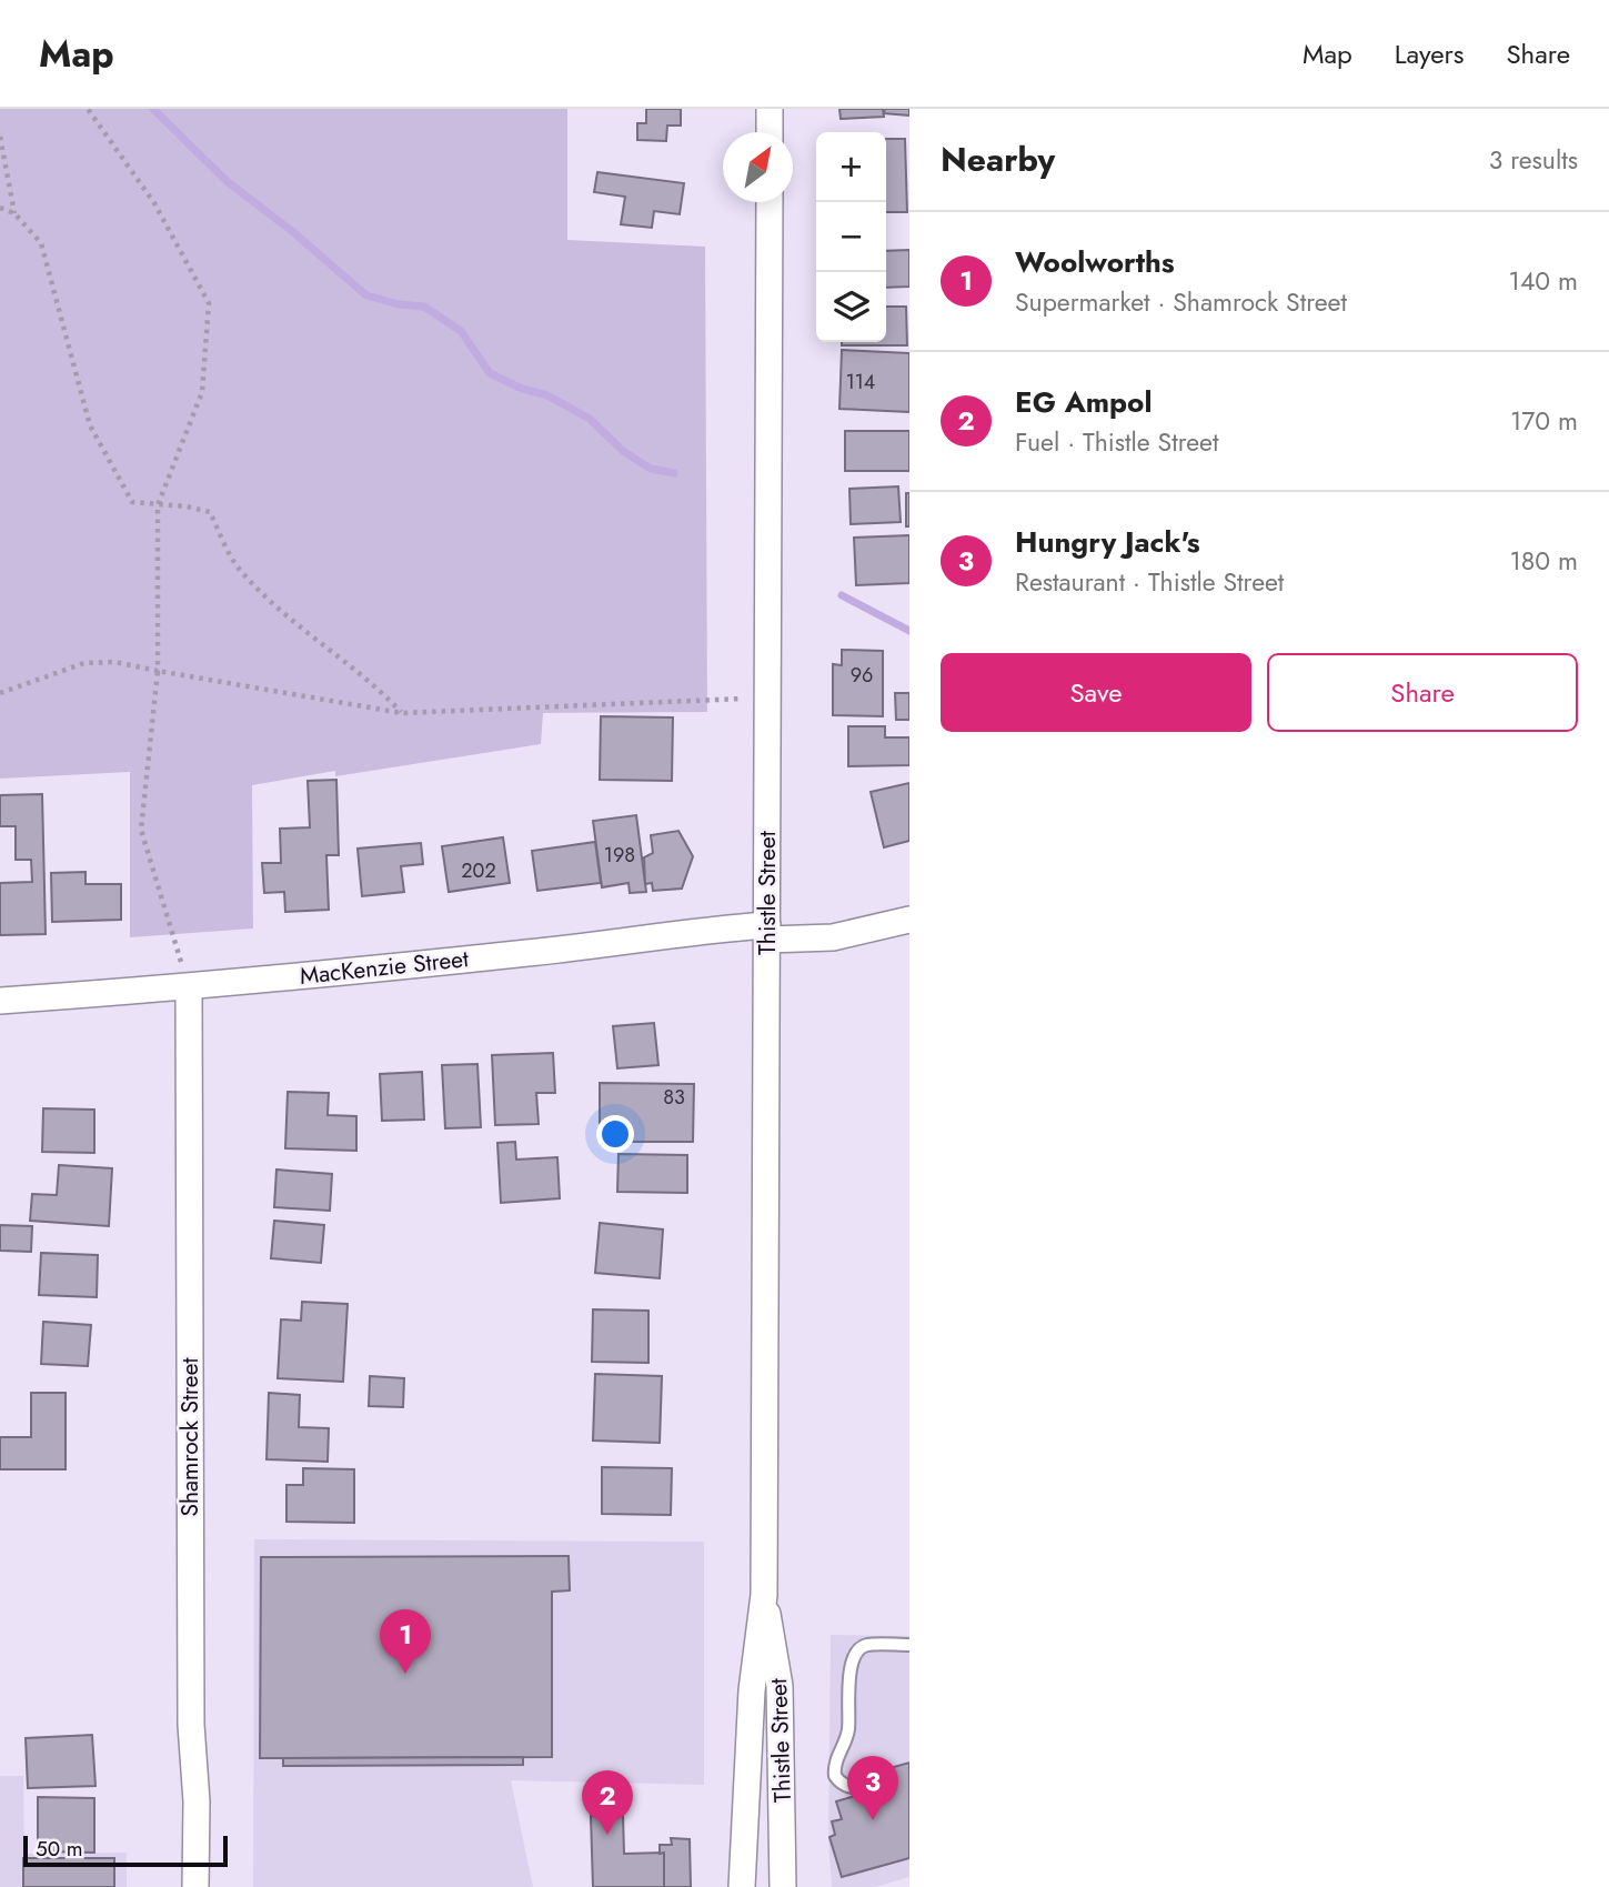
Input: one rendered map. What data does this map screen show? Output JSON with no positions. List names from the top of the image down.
{
  "streets": {
    "street": ["Thistle Street", "MacKenzie Street", "Shamrock Street"]
  },
  "crossings": [
    ["Thistle Street", "MacKenzie Street"],
    ["MacKenzie Street", "Shamrock Street"]
  ],
  "house_numbers": [
    "114",
    "96",
    "198",
    "202",
    "83"
  ],
  "scale_bar": "50 m",
  "north": "top right",
  "page": {
    "header": "Map",
    "nav": ["Map", "Layers", "Share"],
    "heading": ["Nearby", "3 results"],
    "map_buttons": ["+", "−"],
    "list": [
      {
        "mark": "1",
        "name": "Woolworths",
        "note": "Supermarket · Shamrock Street",
        "value": "140 m"
      },
      {
        "mark": "2",
        "name": "EG Ampol",
        "note": "Fuel · Thistle Street",
        "value": "170 m"
      },
      {
        "mark": "3",
        "name": "Hungry Jack's",
        "note": "Restaurant · Thistle Street",
        "value": "180 m"
      }
    ],
    "buttons": ["Save", "Share"],
    "pins": ["1", "3", "2"],
    "scale": "50 m"
  }
}
